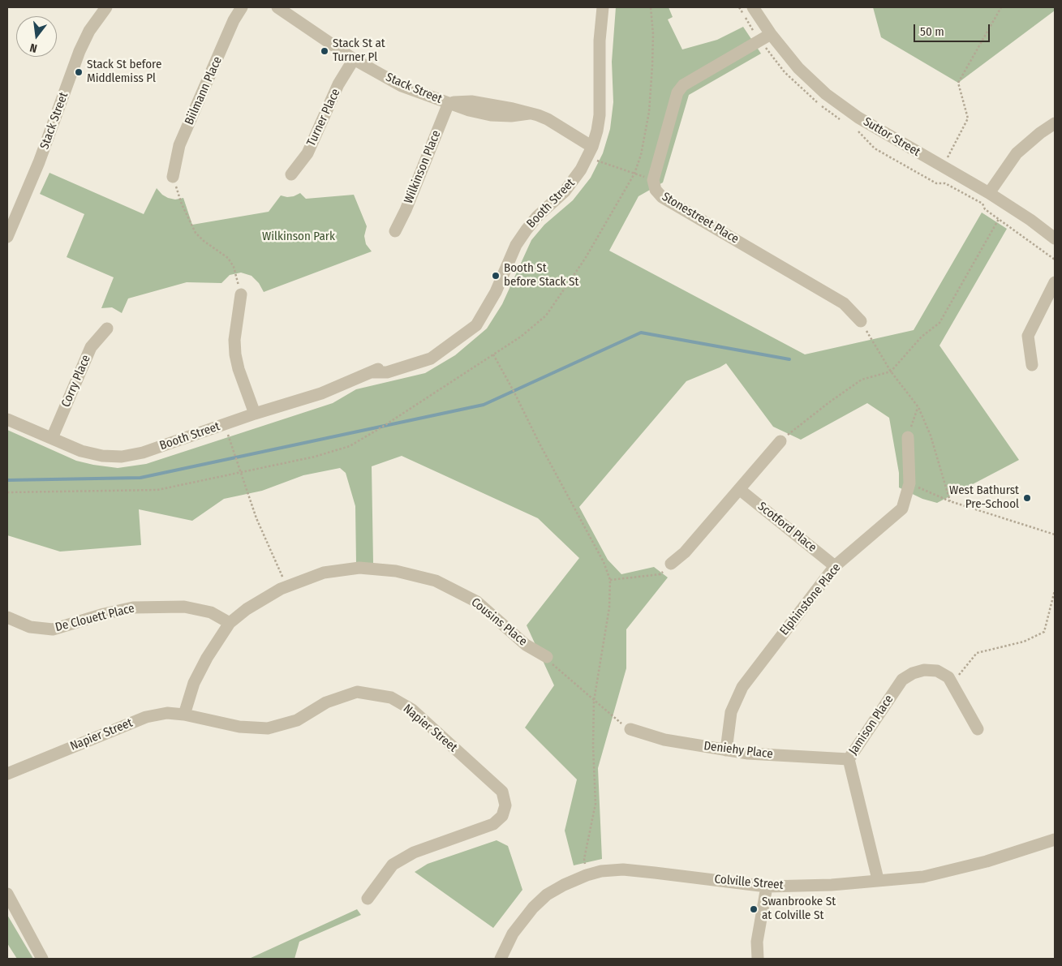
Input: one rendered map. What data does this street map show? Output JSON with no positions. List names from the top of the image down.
{
  "streets": {
    "street": [
      "Stack Street",
      "Biilmann Place",
      "Turner Place",
      "Suttor Street",
      "Wilkinson Place",
      "Booth Street",
      "Stonestreet Place",
      "Corry Place",
      "Scotford Place",
      "Elphinstone Place",
      "De Clouett Place",
      "Cousins Place",
      "Jamison Place",
      "Napier Street",
      "Deniehy Place",
      "Colville Street"
    ]
  },
  "crossings": [
    ["Stack Street", "Turner Place"],
    ["Stack Street", "Wilkinson Place"],
    ["Stack Street", "Booth Street"],
    ["Suttor Street", "Stonestreet Place"],
    ["Booth Street", "Corry Place"],
    ["Scotford Place", "Elphinstone Place"],
    ["Elphinstone Place", "Deniehy Place"],
    ["De Clouett Place", "Cousins Place"],
    ["Cousins Place", "Napier Street"],
    ["Jamison Place", "Deniehy Place"],
    ["Jamison Place", "Colville Street"]
  ],
  "parks": ["Wilkinson Park"],
  "places": [
    "Stack St at Turner Pl",
    "Stack St before Middlemiss Pl",
    "Booth St before Stack St",
    "West Bathurst Pre-School",
    "Swanbrooke St at Colville St"
  ],
  "scale_bar": "50 m",
  "north": "bottom"
}
